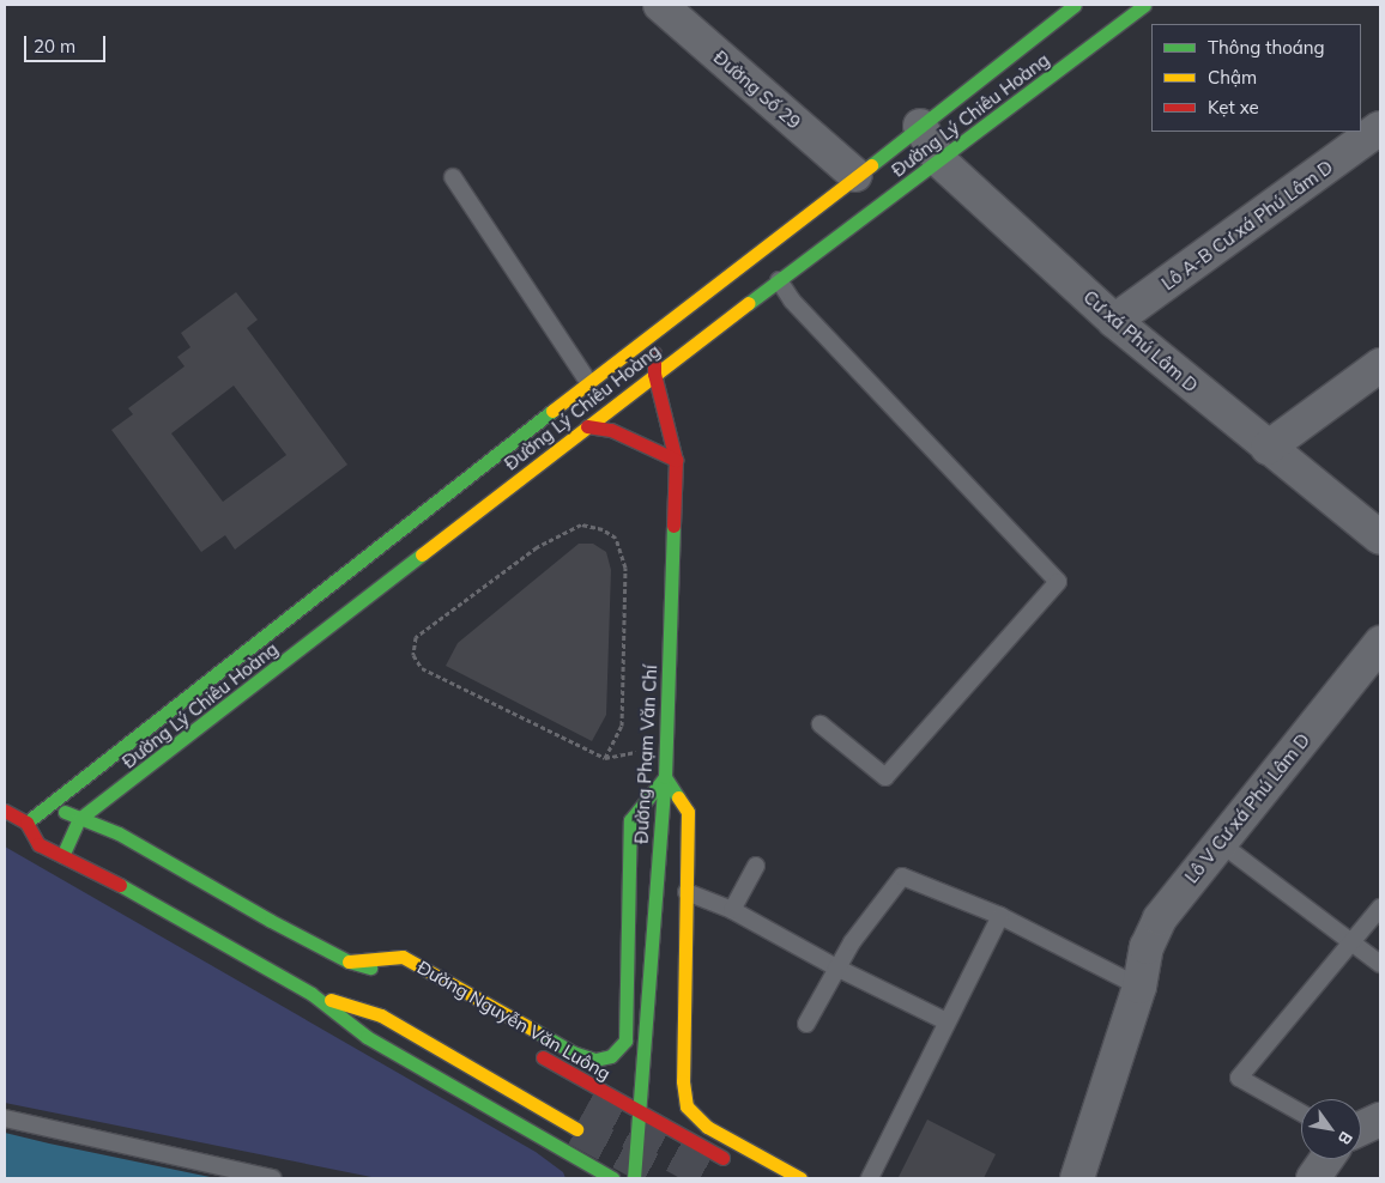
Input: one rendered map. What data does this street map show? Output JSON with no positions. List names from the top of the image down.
{
  "streets": {
    "main road": ["Đường Lý Chiêu Hoàng", "Đường Phạm Văn Chí", "Đường Nguyễn Văn Luông"],
    "street": [
      "Đường Số 29",
      "Lô A-B Cư xá Phú Lâm D",
      "Cư xá Phú Lâm D",
      "Lô V Cư xá Phú Lâm D"
    ]
  },
  "crossings": [
    ["Đường Số 29", "Đường Lý Chiêu Hoàng"],
    ["Đường Lý Chiêu Hoàng", "Cư xá Phú Lâm D"],
    ["Đường Lý Chiêu Hoàng", "Đường Phạm Văn Chí"],
    ["Đường Lý Chiêu Hoàng", "Đường Nguyễn Văn Luông"],
    ["Lô A-B Cư xá Phú Lâm D", "Cư xá Phú Lâm D"],
    ["Đường Phạm Văn Chí", "Đường Nguyễn Văn Luông"]
  ],
  "legend": ["Thông thoáng", "Chậm", "Kẹt xe"],
  "scale_bar": "20 m",
  "north": "bottom right"
}
